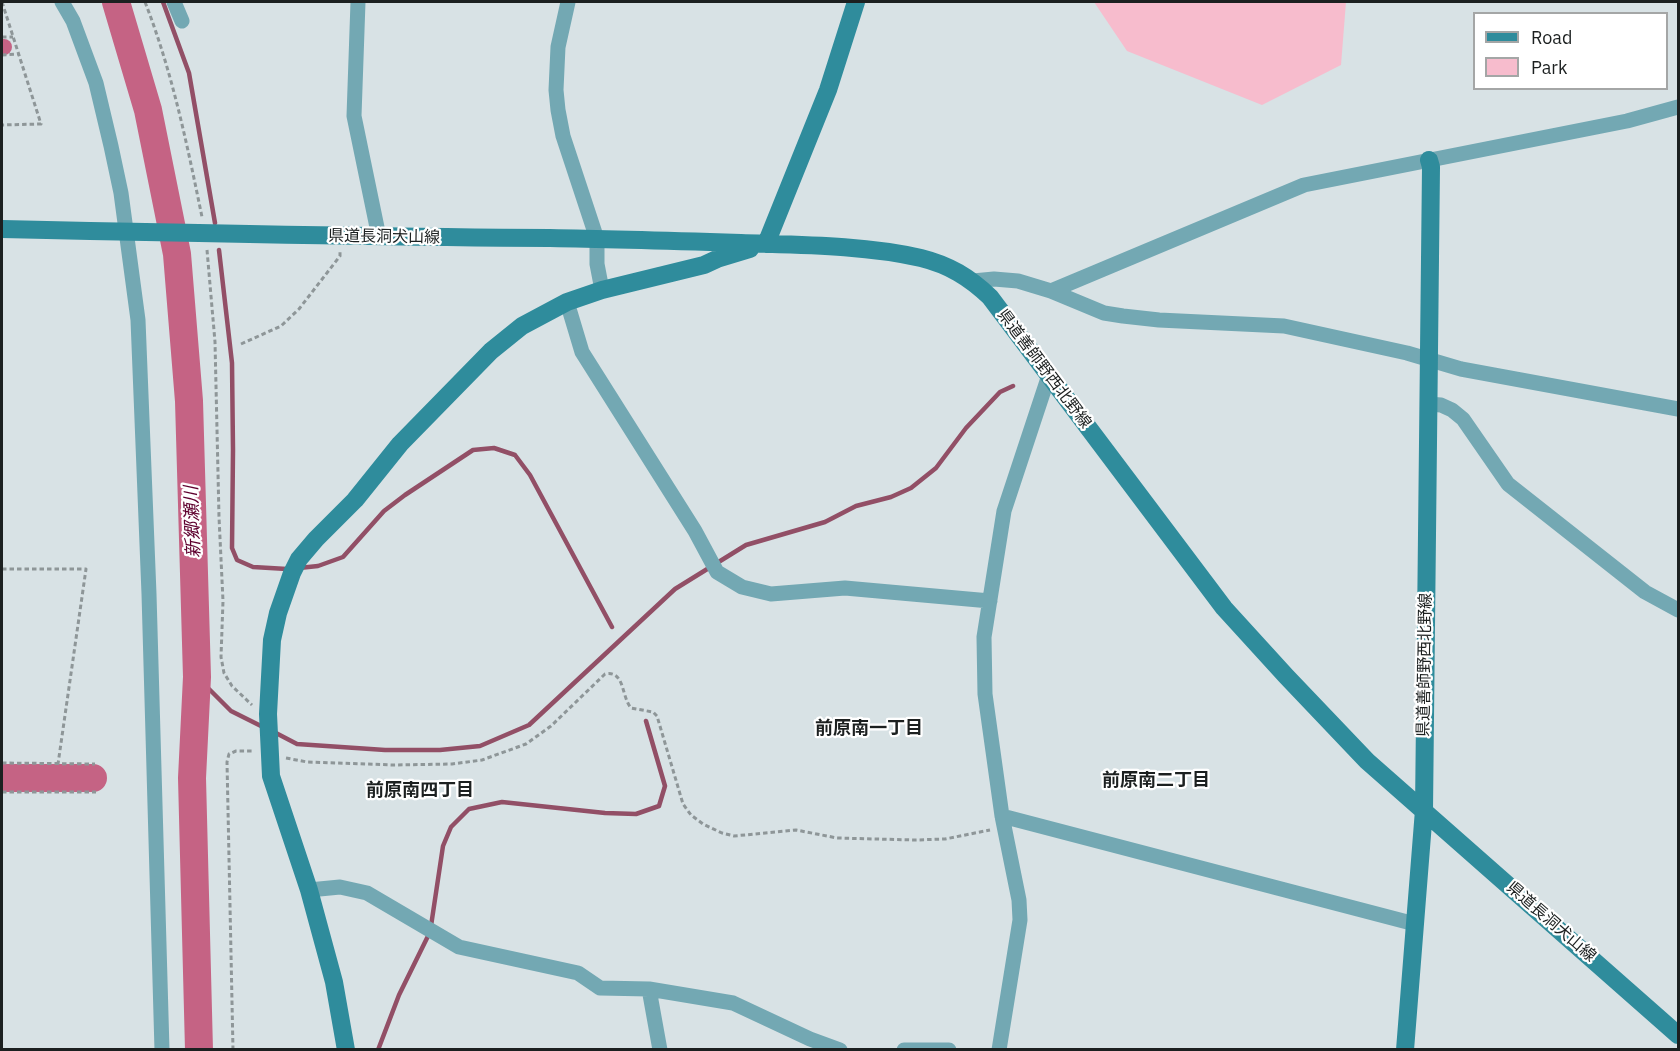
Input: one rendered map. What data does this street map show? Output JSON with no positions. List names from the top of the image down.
{
  "streets": {
    "main road": ["県道長洞犬山線", "県道善師野西北野線"]
  },
  "crossings": [
    ["県道長洞犬山線", "県道善師野西北野線"]
  ],
  "districts": ["前原南一丁目", "前原南二丁目", "前原南四丁目"],
  "water": ["新郷瀬川"],
  "legend": ["Road", "Park"]
}
